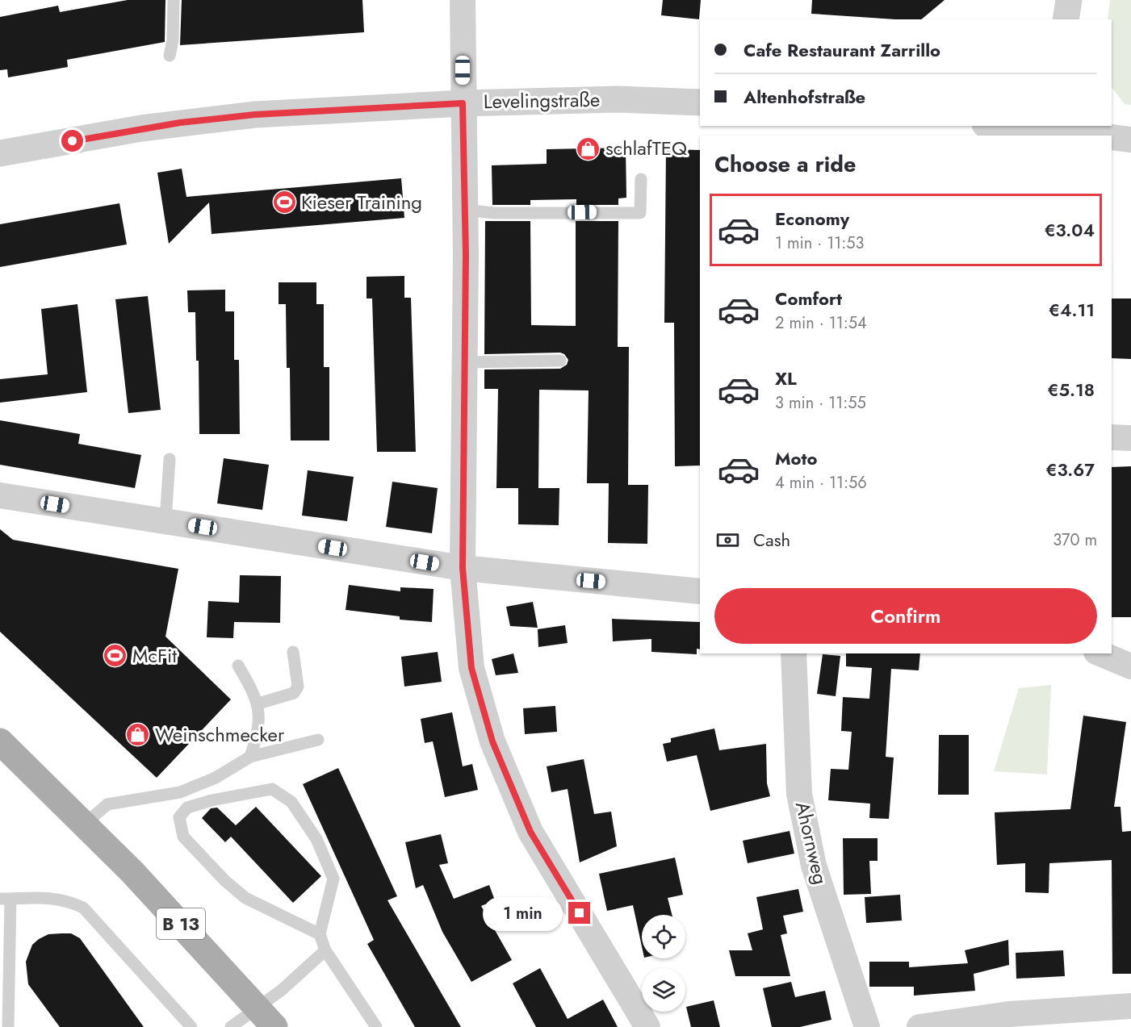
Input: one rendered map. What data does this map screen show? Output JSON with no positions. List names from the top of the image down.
{
  "streets": {
    "main road": ["B 13"],
    "street": ["Levelingstraße", "Ahornweg"]
  },
  "places": {
    "shop": ["schlafTEQ", "Weinschmecker"],
    "sports": ["Kieser Training", "McFit"]
  },
  "page": {
    "banner": ["Cafe Restaurant Zarrillo", "Altenhofstraße"],
    "heading": "Choose a ride",
    "list": [
      {
        "name": "Economy",
        "note": "1 min · 11:53",
        "value": "€3.04"
      },
      {
        "name": "Comfort",
        "note": "2 min · 11:54",
        "value": "€4.11"
      },
      {
        "name": "XL",
        "note": "3 min · 11:55",
        "value": "€5.18"
      },
      {
        "name": "Moto",
        "note": "4 min · 11:56",
        "value": "€3.67"
      }
    ],
    "pay": ["Cash", "370 m"],
    "buttons": "Confirm",
    "bubble": "1 min"
  }
}
